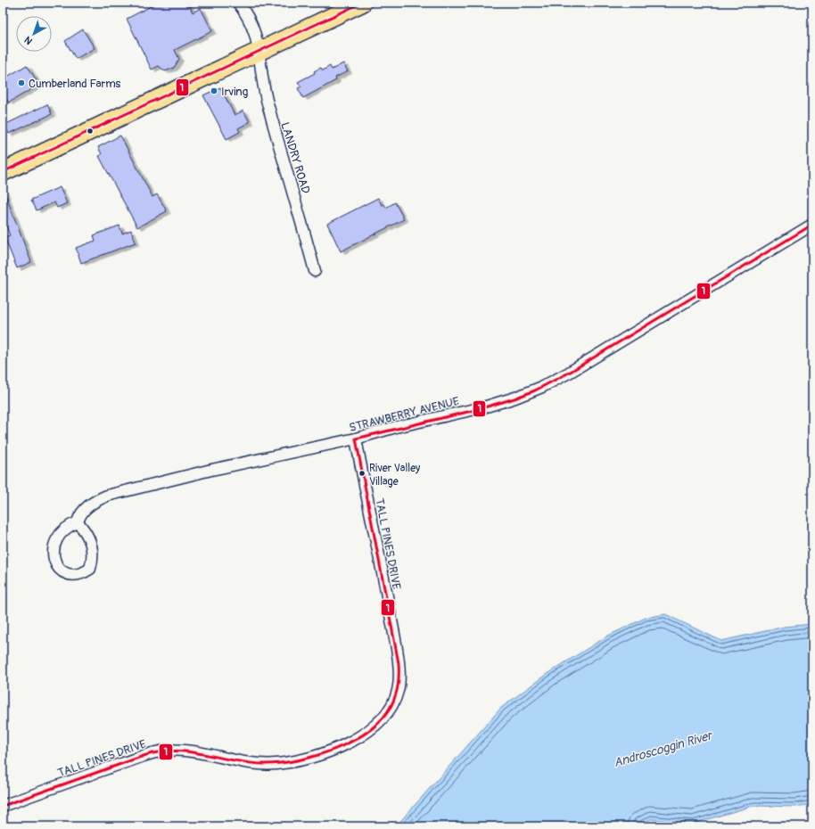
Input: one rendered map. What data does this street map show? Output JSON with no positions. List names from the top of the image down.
{
  "streets": {
    "street": ["LANDRY ROAD", "STRAWBERRY AVENUE", "TALL PINES DRIVE"]
  },
  "crossings": [
    ["STRAWBERRY AVENUE", "TALL PINES DRIVE"]
  ],
  "water": ["Androscoggin River"],
  "places": ["Cumberland Farms", "Irving", "River Valley Village"],
  "lines": ["transit line 1"],
  "north": "bottom left"
}
